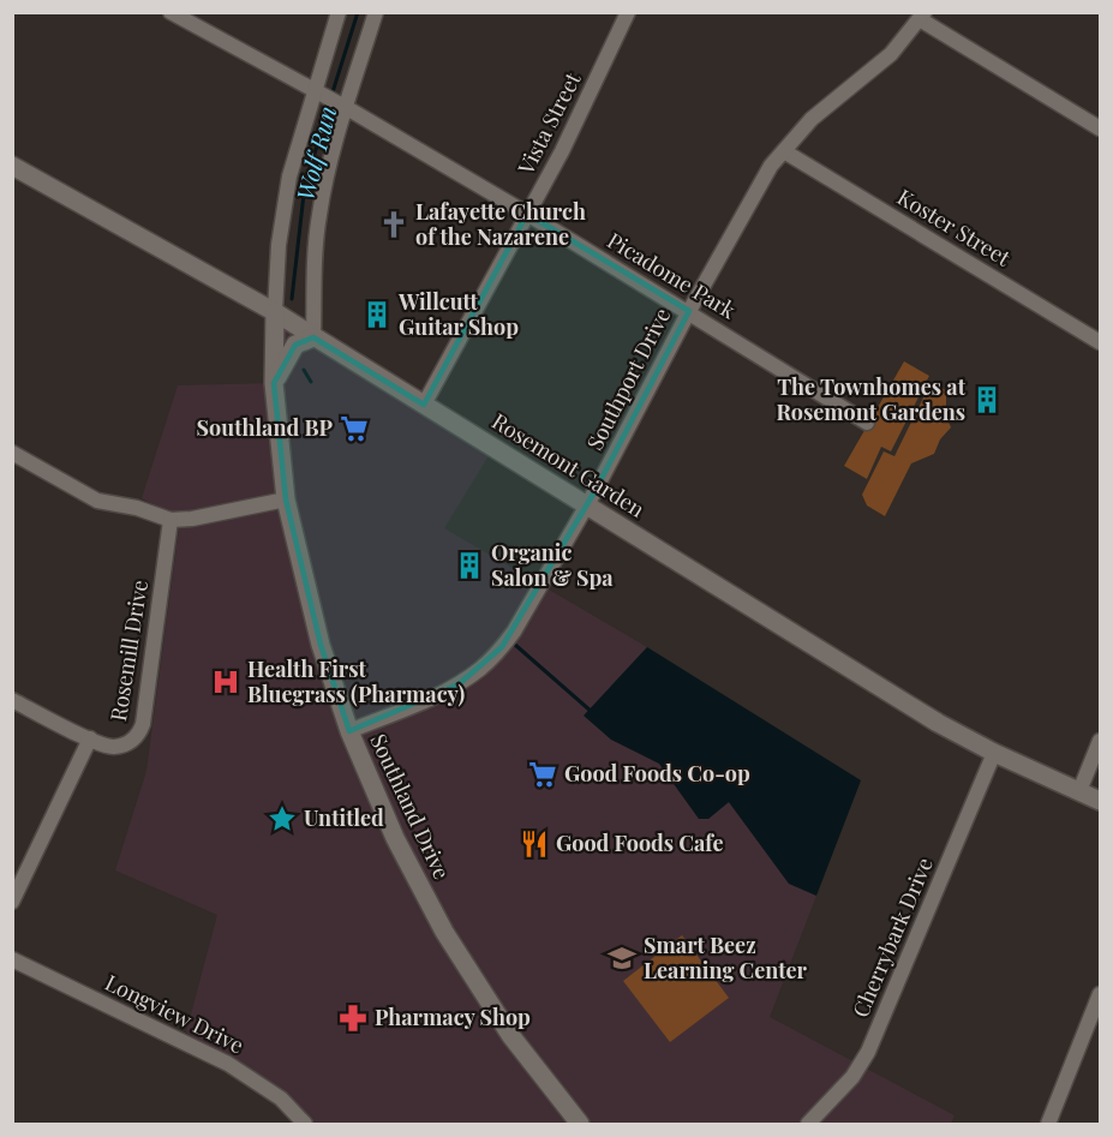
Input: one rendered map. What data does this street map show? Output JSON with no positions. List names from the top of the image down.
{
  "streets": {
    "main road": ["Rosemont Garden", "Southland Drive"],
    "street": [
      "Vista Street",
      "Koster Street",
      "Picadome Park",
      "Southport Drive",
      "Rosemill Drive",
      "Cherrybark Drive",
      "Longview Drive"
    ]
  },
  "crossings": [
    ["Vista Street", "Picadome Park"],
    ["Vista Street", "Rosemont Garden"],
    ["Koster Street", "Southport Drive"],
    ["Picadome Park", "Southport Drive"],
    ["Southport Drive", "Rosemont Garden"],
    ["Southport Drive", "Southland Drive"],
    ["Rosemont Garden", "Southland Drive"],
    ["Rosemont Garden", "Cherrybark Drive"]
  ],
  "water": ["Wolf Run"],
  "places": {
    "church": ["Lafayette Church of the Nazarene"],
    "building": ["Willcutt Guitar Shop", "The Townhomes at Rosemont Gardens", "Organic Salon & Spa"],
    "supermarket": ["Southland BP", "Good Foods Co-op"],
    "hospital": ["Health First Bluegrass (Pharmacy)"],
    "place": ["Untitled"],
    "restaurant": ["Good Foods Cafe"],
    "school or university": ["Smart Beez Learning Center"],
    "pharmacy": ["Pharmacy Shop"]
  }
}
